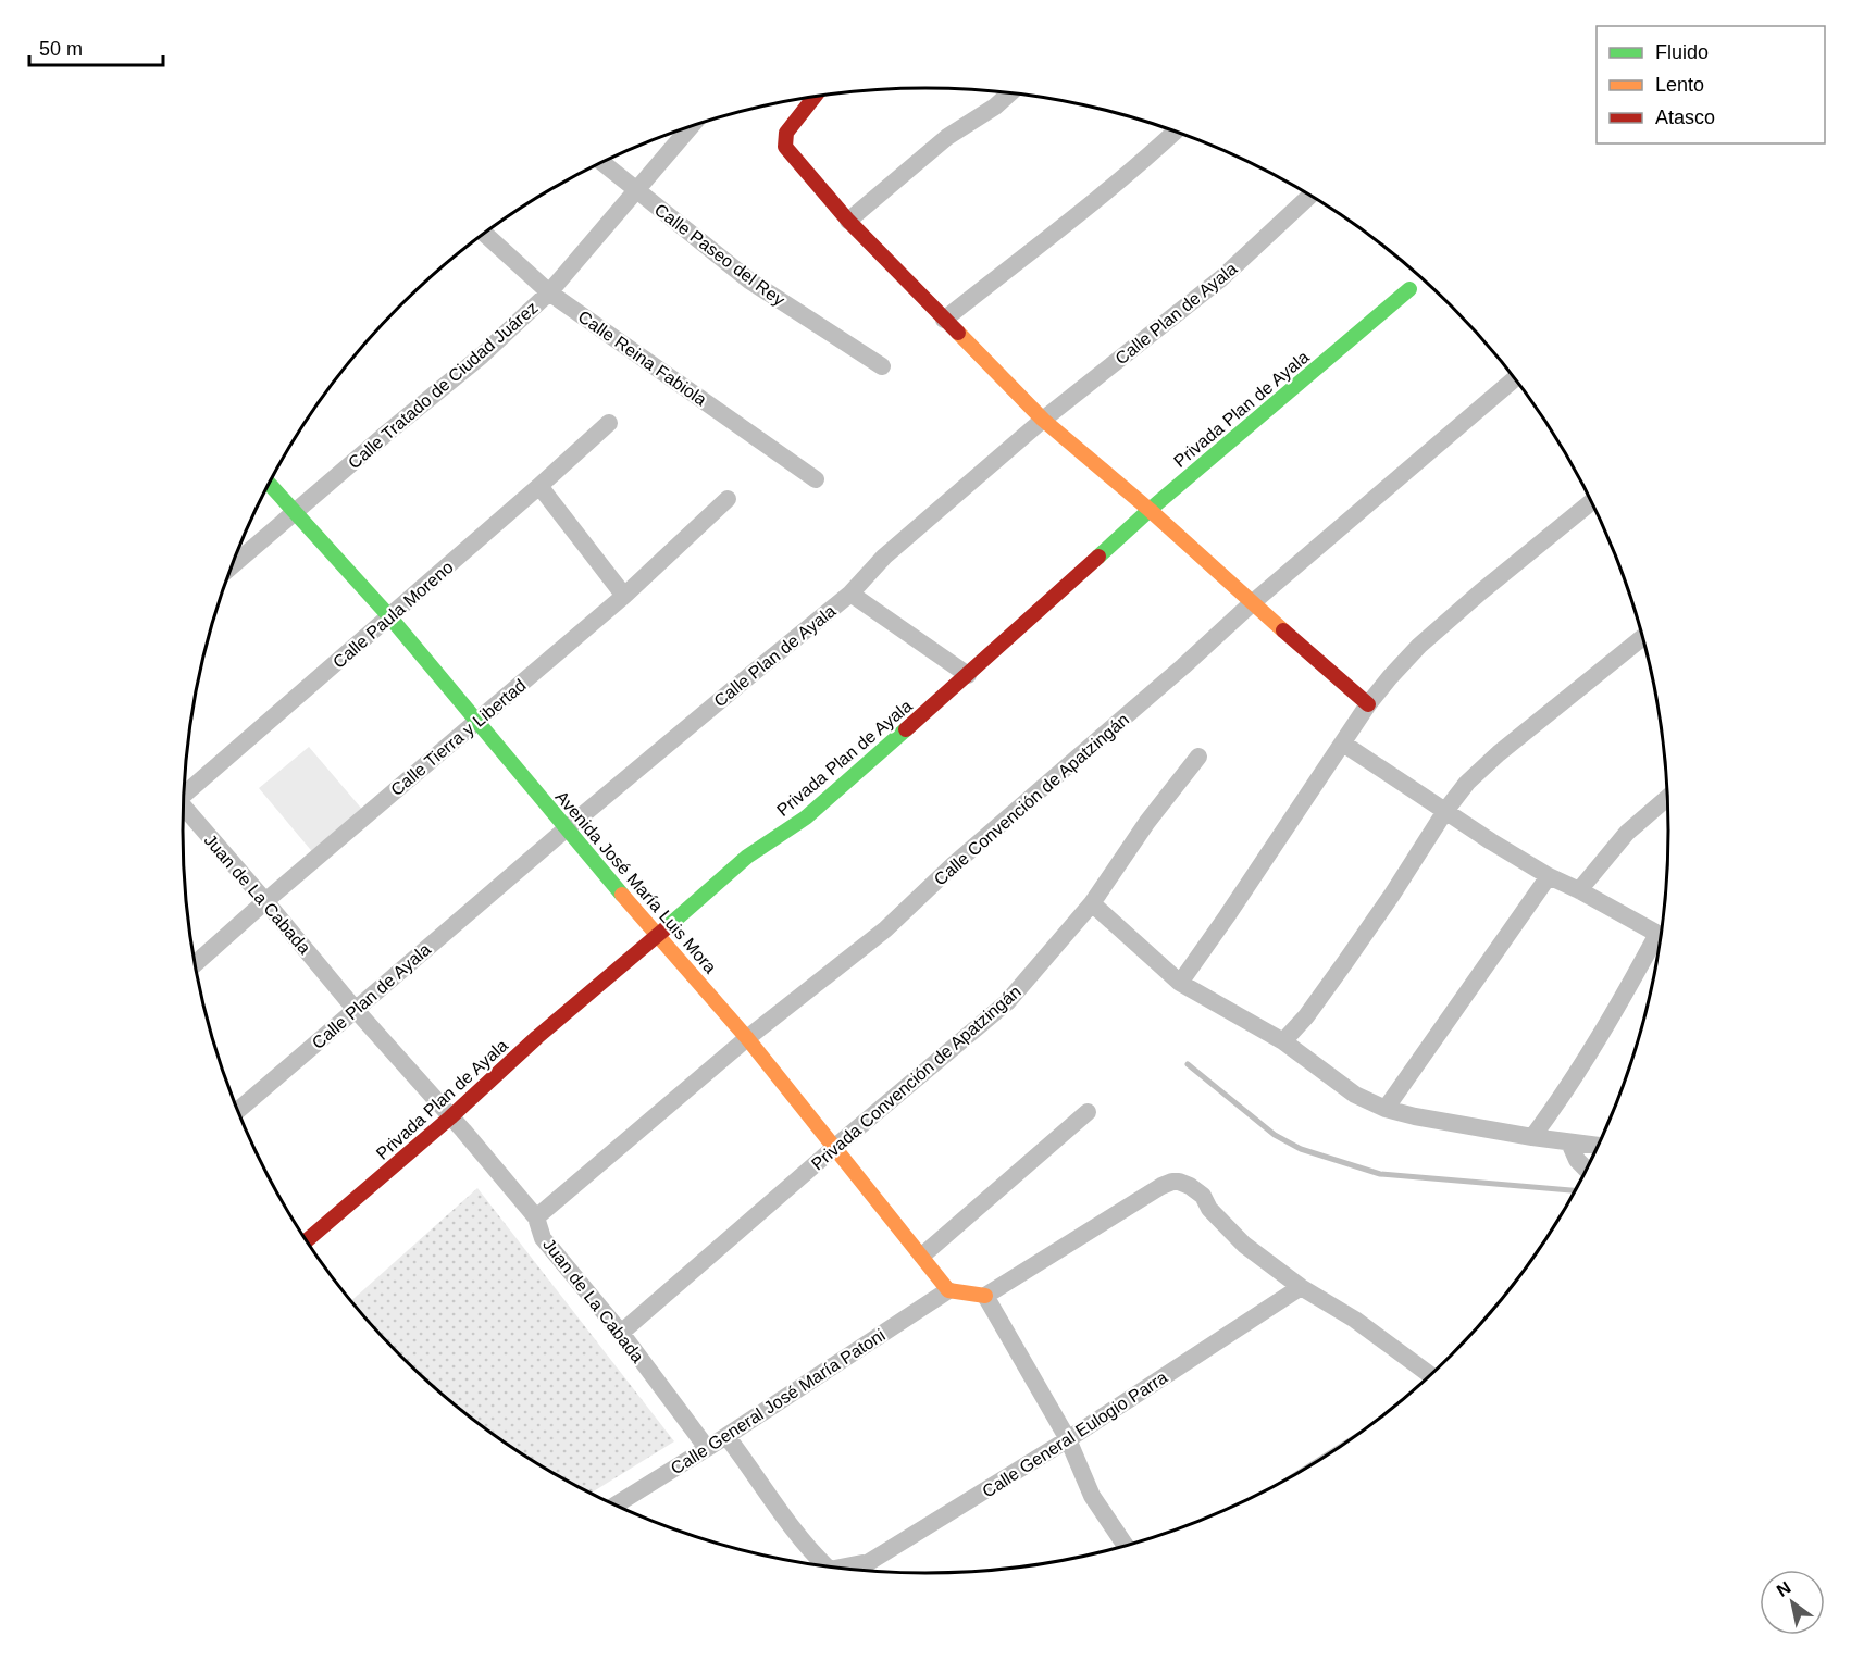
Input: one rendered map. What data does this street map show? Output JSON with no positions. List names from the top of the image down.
{
  "streets": {
    "street": [
      "Calle Paseo del Rey",
      "Calle Plan de Ayala",
      "Calle Reina Fabiola",
      "Calle Tratado de Ciudad Juárez",
      "Privada Plan de Ayala",
      "Calle Paula Moreno",
      "Calle Tierra y Libertad",
      "Calle Convención de Apatzingán",
      "Avenida José María Luis Mora",
      "Juan de La Cabada",
      "Privada Convención de Apatzingán",
      "Calle General José María Patoni",
      "Calle General Eulogio Parra"
    ]
  },
  "crossings": [
    ["Calle Paseo del Rey", "Calle Tratado de Ciudad Juárez"],
    ["Calle Plan de Ayala", "Avenida José María Luis Mora"],
    ["Calle Plan de Ayala", "Juan de La Cabada"],
    ["Calle Reina Fabiola", "Calle Tratado de Ciudad Juárez"],
    ["Calle Tratado de Ciudad Juárez", "Avenida José María Luis Mora"],
    ["Privada Plan de Ayala", "Avenida José María Luis Mora"],
    ["Privada Plan de Ayala", "Juan de La Cabada"],
    ["Calle Paula Moreno", "Avenida José María Luis Mora"],
    ["Calle Tierra y Libertad", "Avenida José María Luis Mora"],
    ["Calle Tierra y Libertad", "Juan de La Cabada"],
    ["Calle Convención de Apatzingán", "Avenida José María Luis Mora"],
    ["Calle Convención de Apatzingán", "Juan de La Cabada"],
    ["Avenida José María Luis Mora", "Privada Convención de Apatzingán"],
    ["Avenida José María Luis Mora", "Calle General José María Patoni"],
    ["Juan de La Cabada", "Privada Convención de Apatzingán"],
    ["Juan de La Cabada", "Calle General José María Patoni"]
  ],
  "legend": ["Fluido", "Lento", "Atasco"],
  "scale_bar": "50 m",
  "north": "top left"
}
